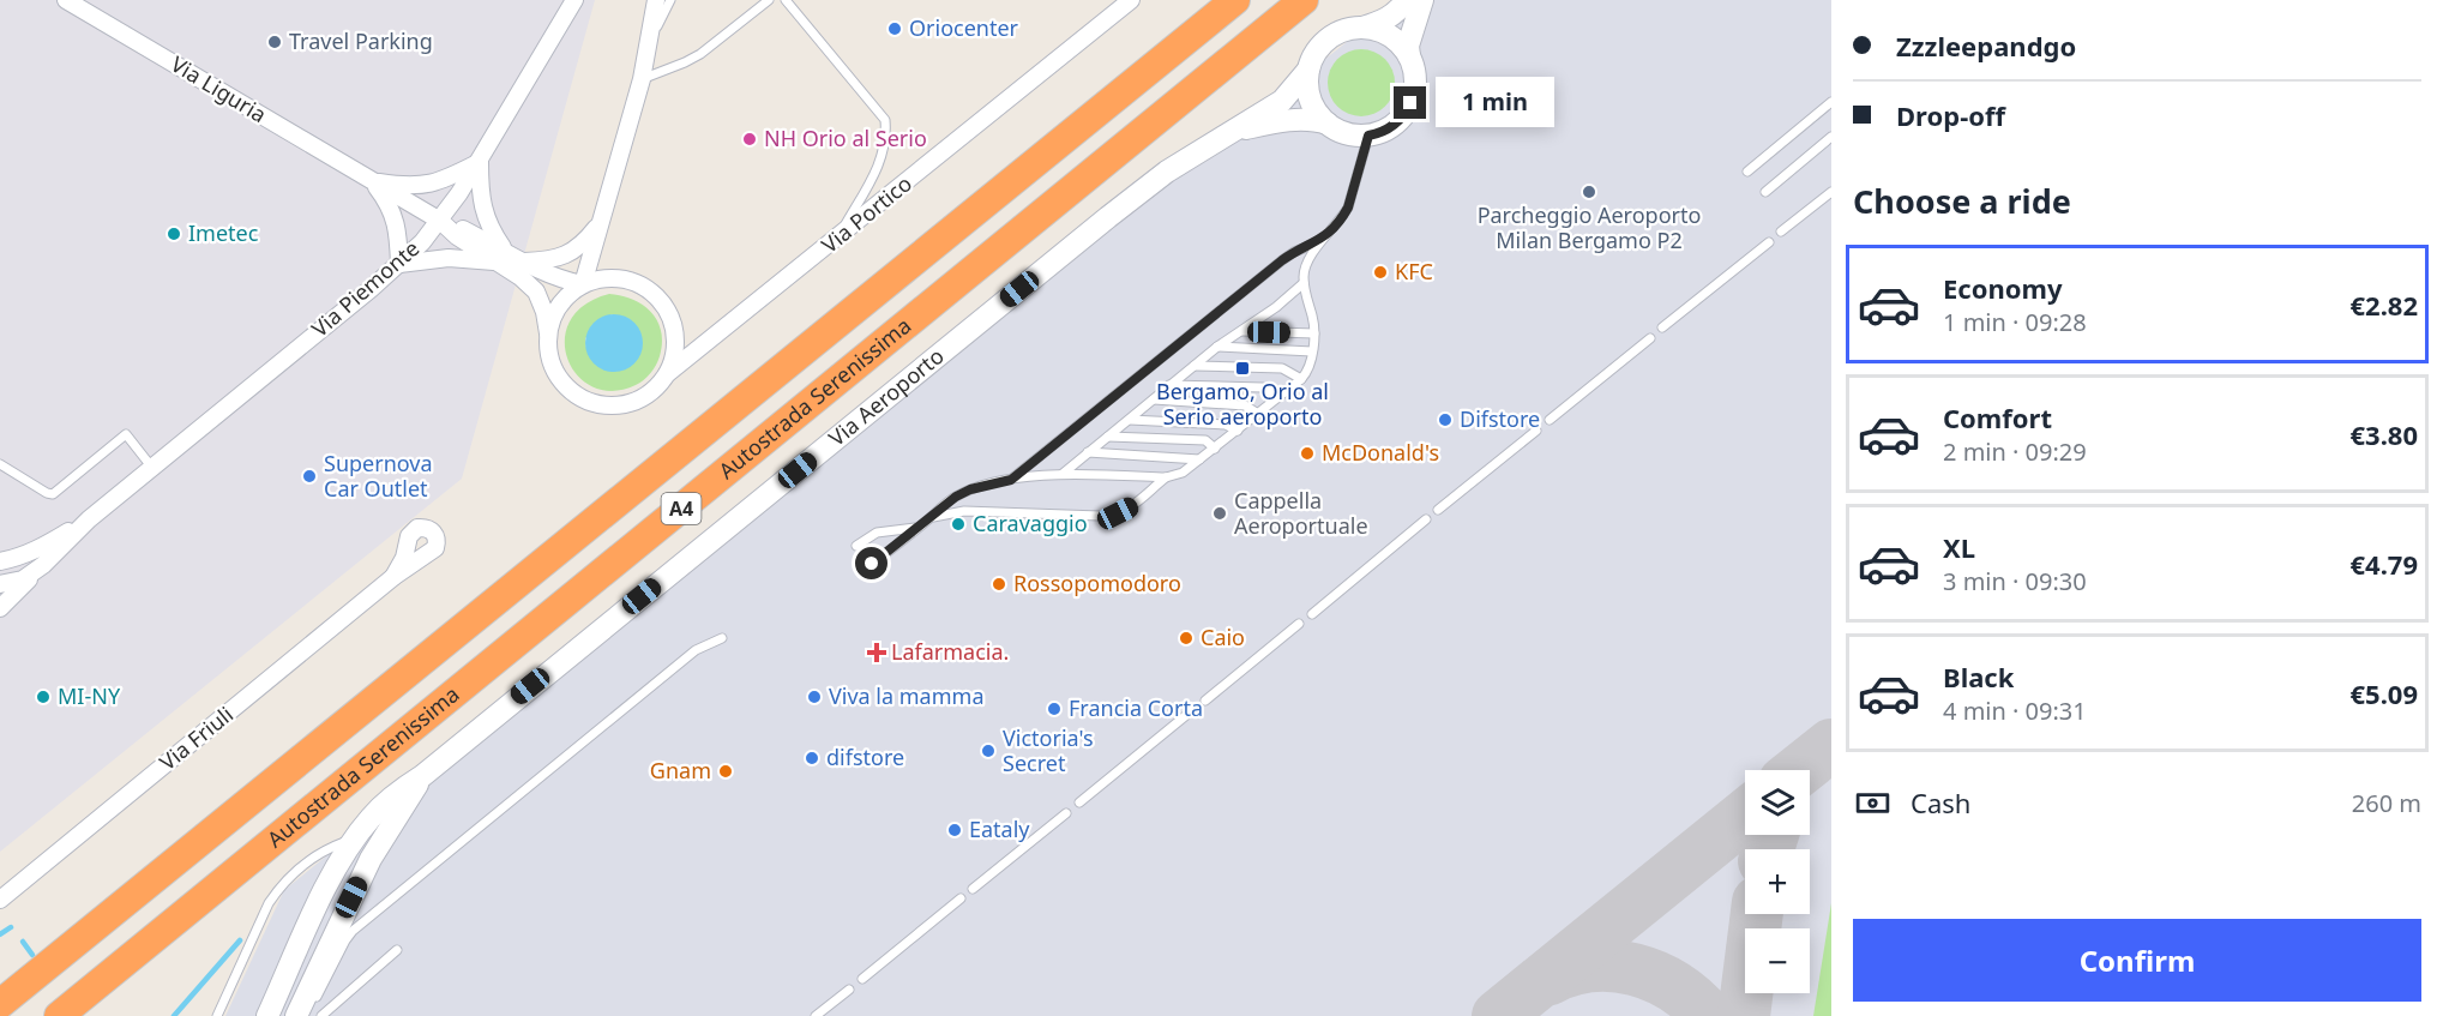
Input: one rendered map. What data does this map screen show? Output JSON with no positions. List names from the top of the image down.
{
  "streets": {
    "highway": ["Autostrada Serenissima", "A4"],
    "main road": ["Via Aeroporto"],
    "street": [
      "Via Liguria",
      "Via Portico",
      "Via Piemonte",
      "Via Friuli"
    ]
  },
  "crossings": [
    ["Via Liguria", "Via Portico"],
    ["Via Liguria", "Via Piemonte"]
  ],
  "places": {
    "other": [
      "Oriocenter",
      "Travel Parking",
      "NH Orio al Serio",
      "Parcheggio Aeroporto Milan Bergamo P2",
      "Imetec",
      "KFC",
      "Difstore",
      "McDonald's",
      "Supernova Car Outlet",
      "Cappella Aeroportuale",
      "Caravaggio",
      "Rossopomodoro",
      "Caio",
      "MI-NY",
      "Viva la mamma",
      "Francia Corta",
      "Victoria's Secret",
      "difstore",
      "Gnam",
      "Eataly"
    ],
    "transit": ["Bergamo, Orio al Serio aeroporto"],
    "health": ["Lafarmacia."]
  },
  "page": {
    "banner": ["Zzzleepandgo", "Drop-off"],
    "bubble": "1 min",
    "heading": "Choose a ride",
    "list": [
      {
        "name": "Economy",
        "note": "1 min · 09:28",
        "value": "€2.82"
      },
      {
        "name": "Comfort",
        "note": "2 min · 09:29",
        "value": "€3.80"
      },
      {
        "name": "XL",
        "note": "3 min · 09:30",
        "value": "€4.79"
      },
      {
        "name": "Black",
        "note": "4 min · 09:31",
        "value": "€5.09"
      }
    ],
    "pay": ["Cash", "260 m"],
    "map_buttons": ["+", "−"],
    "buttons": "Confirm"
  }
}
